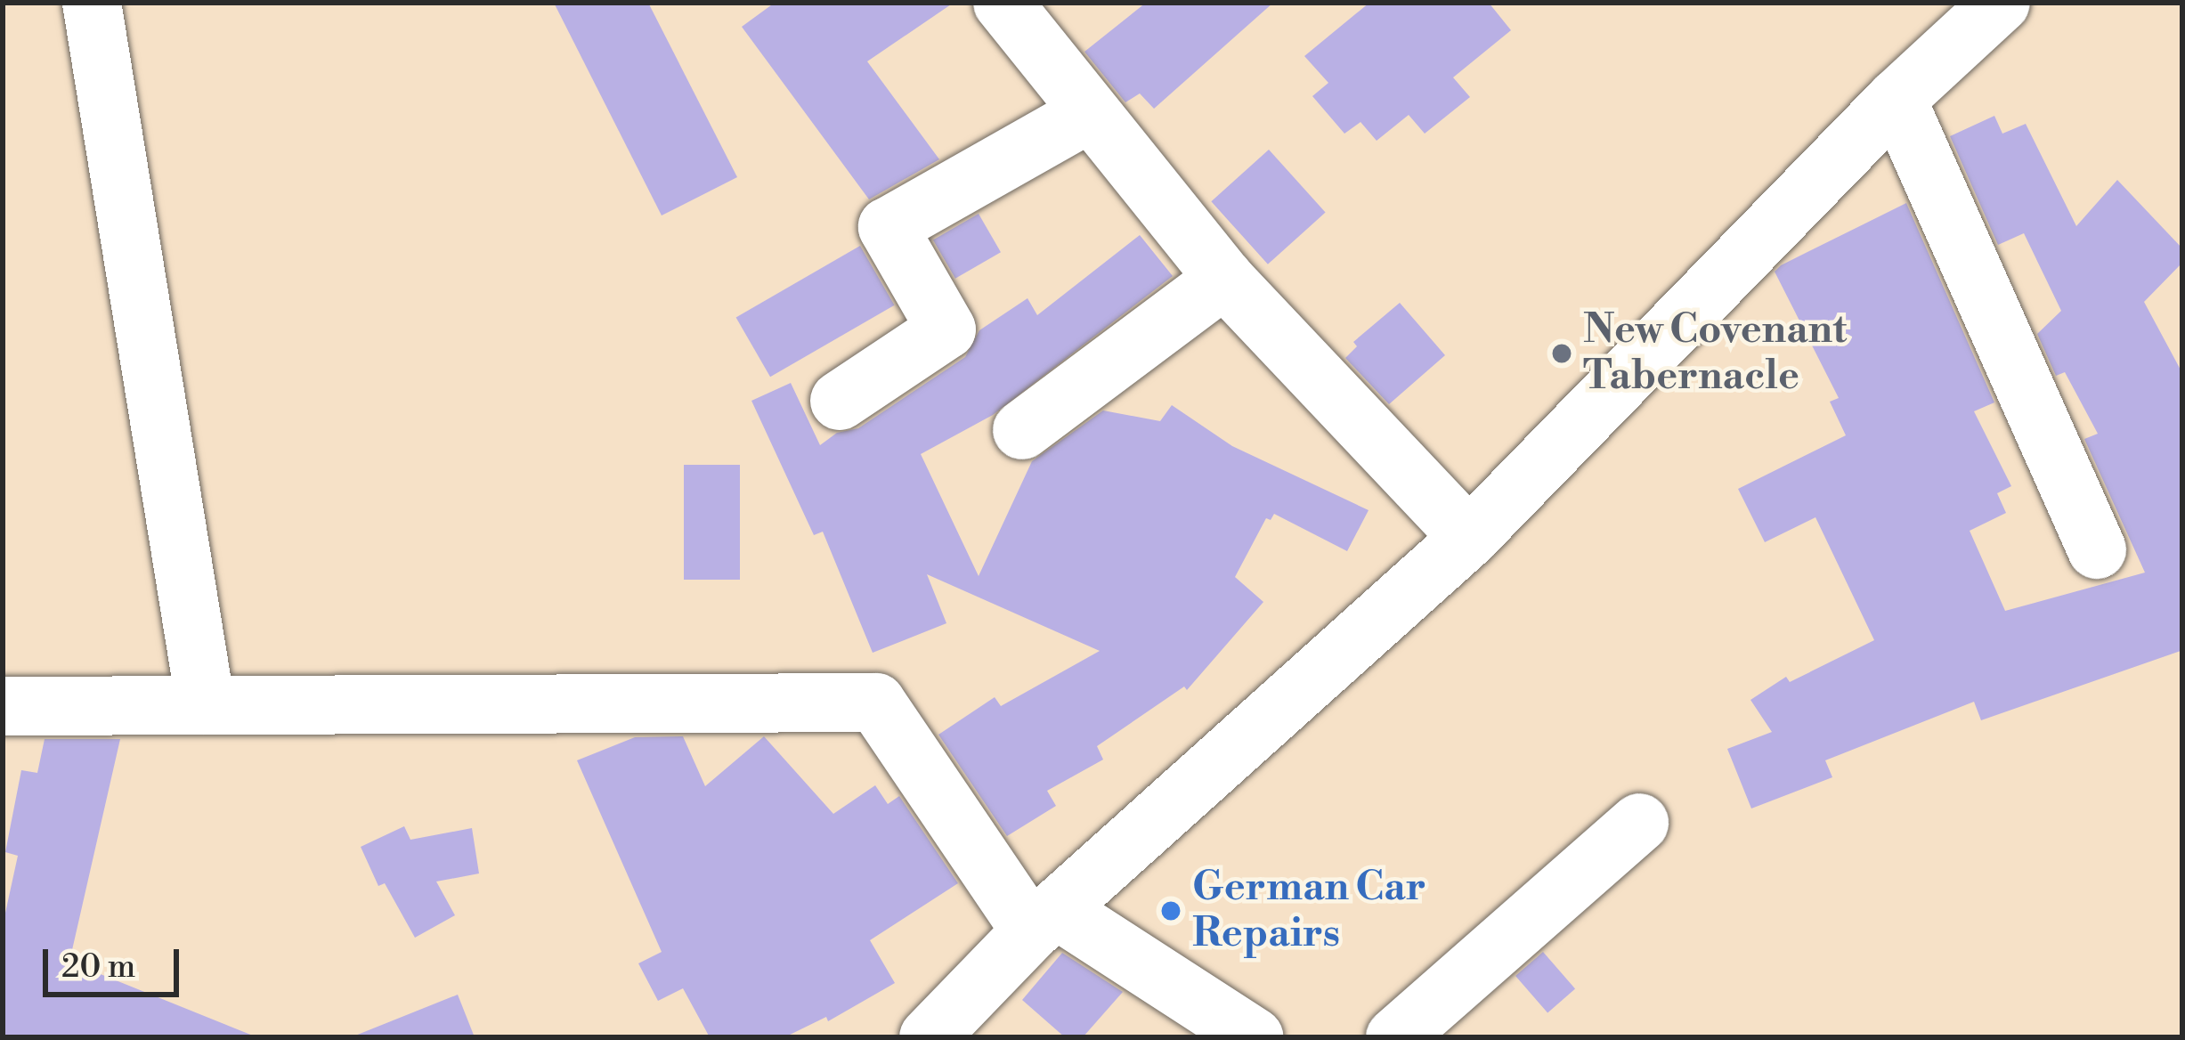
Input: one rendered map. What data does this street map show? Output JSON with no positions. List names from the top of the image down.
{
  "places": ["New Covenant Tabernacle", "German Car Repairs"],
  "scale_bar": "20 m"
}
